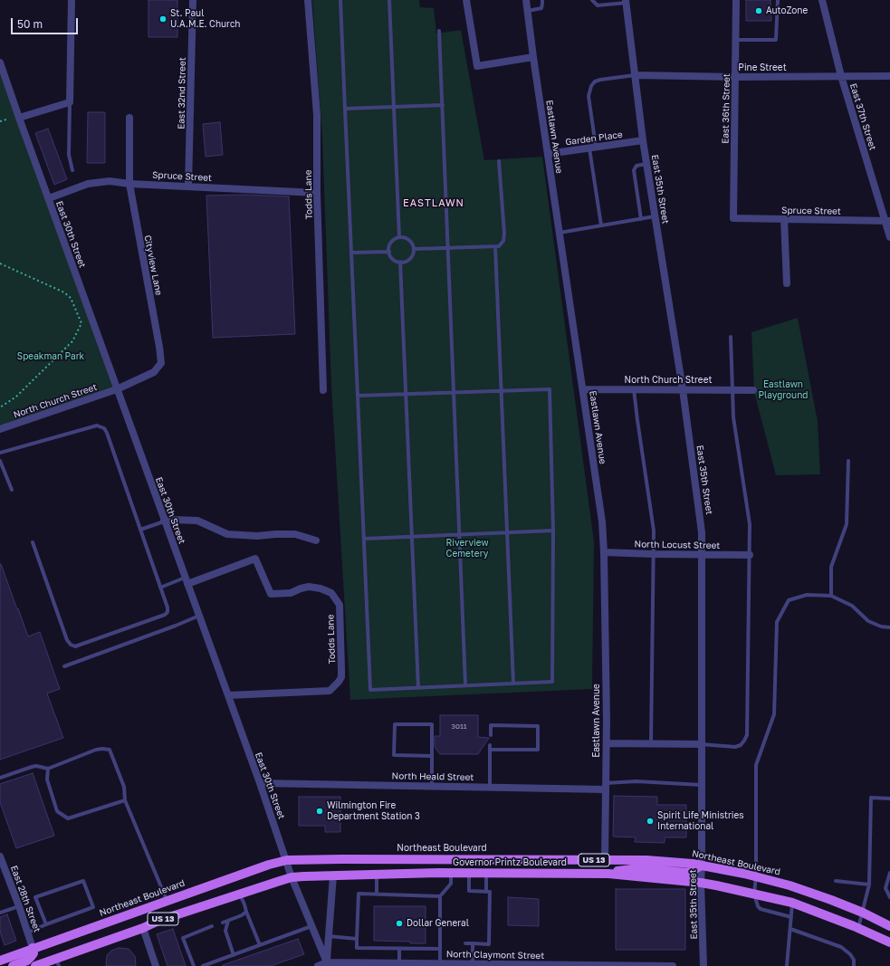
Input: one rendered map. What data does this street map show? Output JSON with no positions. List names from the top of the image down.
{
  "streets": {
    "main road": ["Northeast Boulevard", "US 13", "Governor Printz Boulevard"],
    "street": [
      "Pine Street",
      "East 32nd Street",
      "East 36th Street",
      "East 37th Street",
      "Eastlawn Avenue",
      "Garden Place",
      "Spruce Street",
      "East 35th Street",
      "Todds Lane",
      "East 30th Street",
      "Cityview Lane",
      "North Church Street",
      "North Locust Street",
      "North Heald Street",
      "East 28th Street",
      "North Claymont Street"
    ]
  },
  "crossings": [
    ["Pine Street", "East 36th Street"],
    ["Pine Street", "East 37th Street"],
    ["Pine Street", "East 35th Street"],
    ["East 32nd Street", "Spruce Street"],
    ["East 36th Street", "Spruce Street"],
    ["East 37th Street", "Spruce Street"],
    ["Eastlawn Avenue", "Garden Place"],
    ["Eastlawn Avenue", "North Church Street"],
    ["Eastlawn Avenue", "North Locust Street"],
    ["Eastlawn Avenue", "North Heald Street"],
    ["Eastlawn Avenue", "Northeast Boulevard"],
    ["Garden Place", "East 35th Street"],
    ["Spruce Street", "Todds Lane"],
    ["Spruce Street", "East 30th Street"],
    ["Spruce Street", "Cityview Lane"],
    ["East 35th Street", "North Church Street"],
    ["East 35th Street", "North Locust Street"],
    ["East 35th Street", "Northeast Boulevard"],
    ["East 35th Street", "Governor Printz Boulevard"],
    ["Todds Lane", "East 30th Street"],
    ["East 30th Street", "Cityview Lane"],
    ["East 30th Street", "North Church Street"],
    ["East 30th Street", "North Heald Street"],
    ["East 30th Street", "Northeast Boulevard"],
    ["East 30th Street", "US 13"],
    ["East 30th Street", "Governor Printz Boulevard"],
    ["East 30th Street", "North Claymont Street"],
    ["Cityview Lane", "North Church Street"],
    ["Northeast Boulevard", "East 28th Street"],
    ["US 13", "Governor Printz Boulevard"]
  ],
  "districts": ["EASTLAWN"],
  "parks": ["Speakman Park", "Eastlawn Playground", "Riverview Cemetery"],
  "places": [
    "AutoZone",
    "St. Paul U.A.M.E. Church",
    "Wilmington Fire Department Station 3",
    "Spirit Life Ministries International",
    "Dollar General"
  ],
  "house_numbers": ["3011"],
  "scale_bar": "50 m"
}
